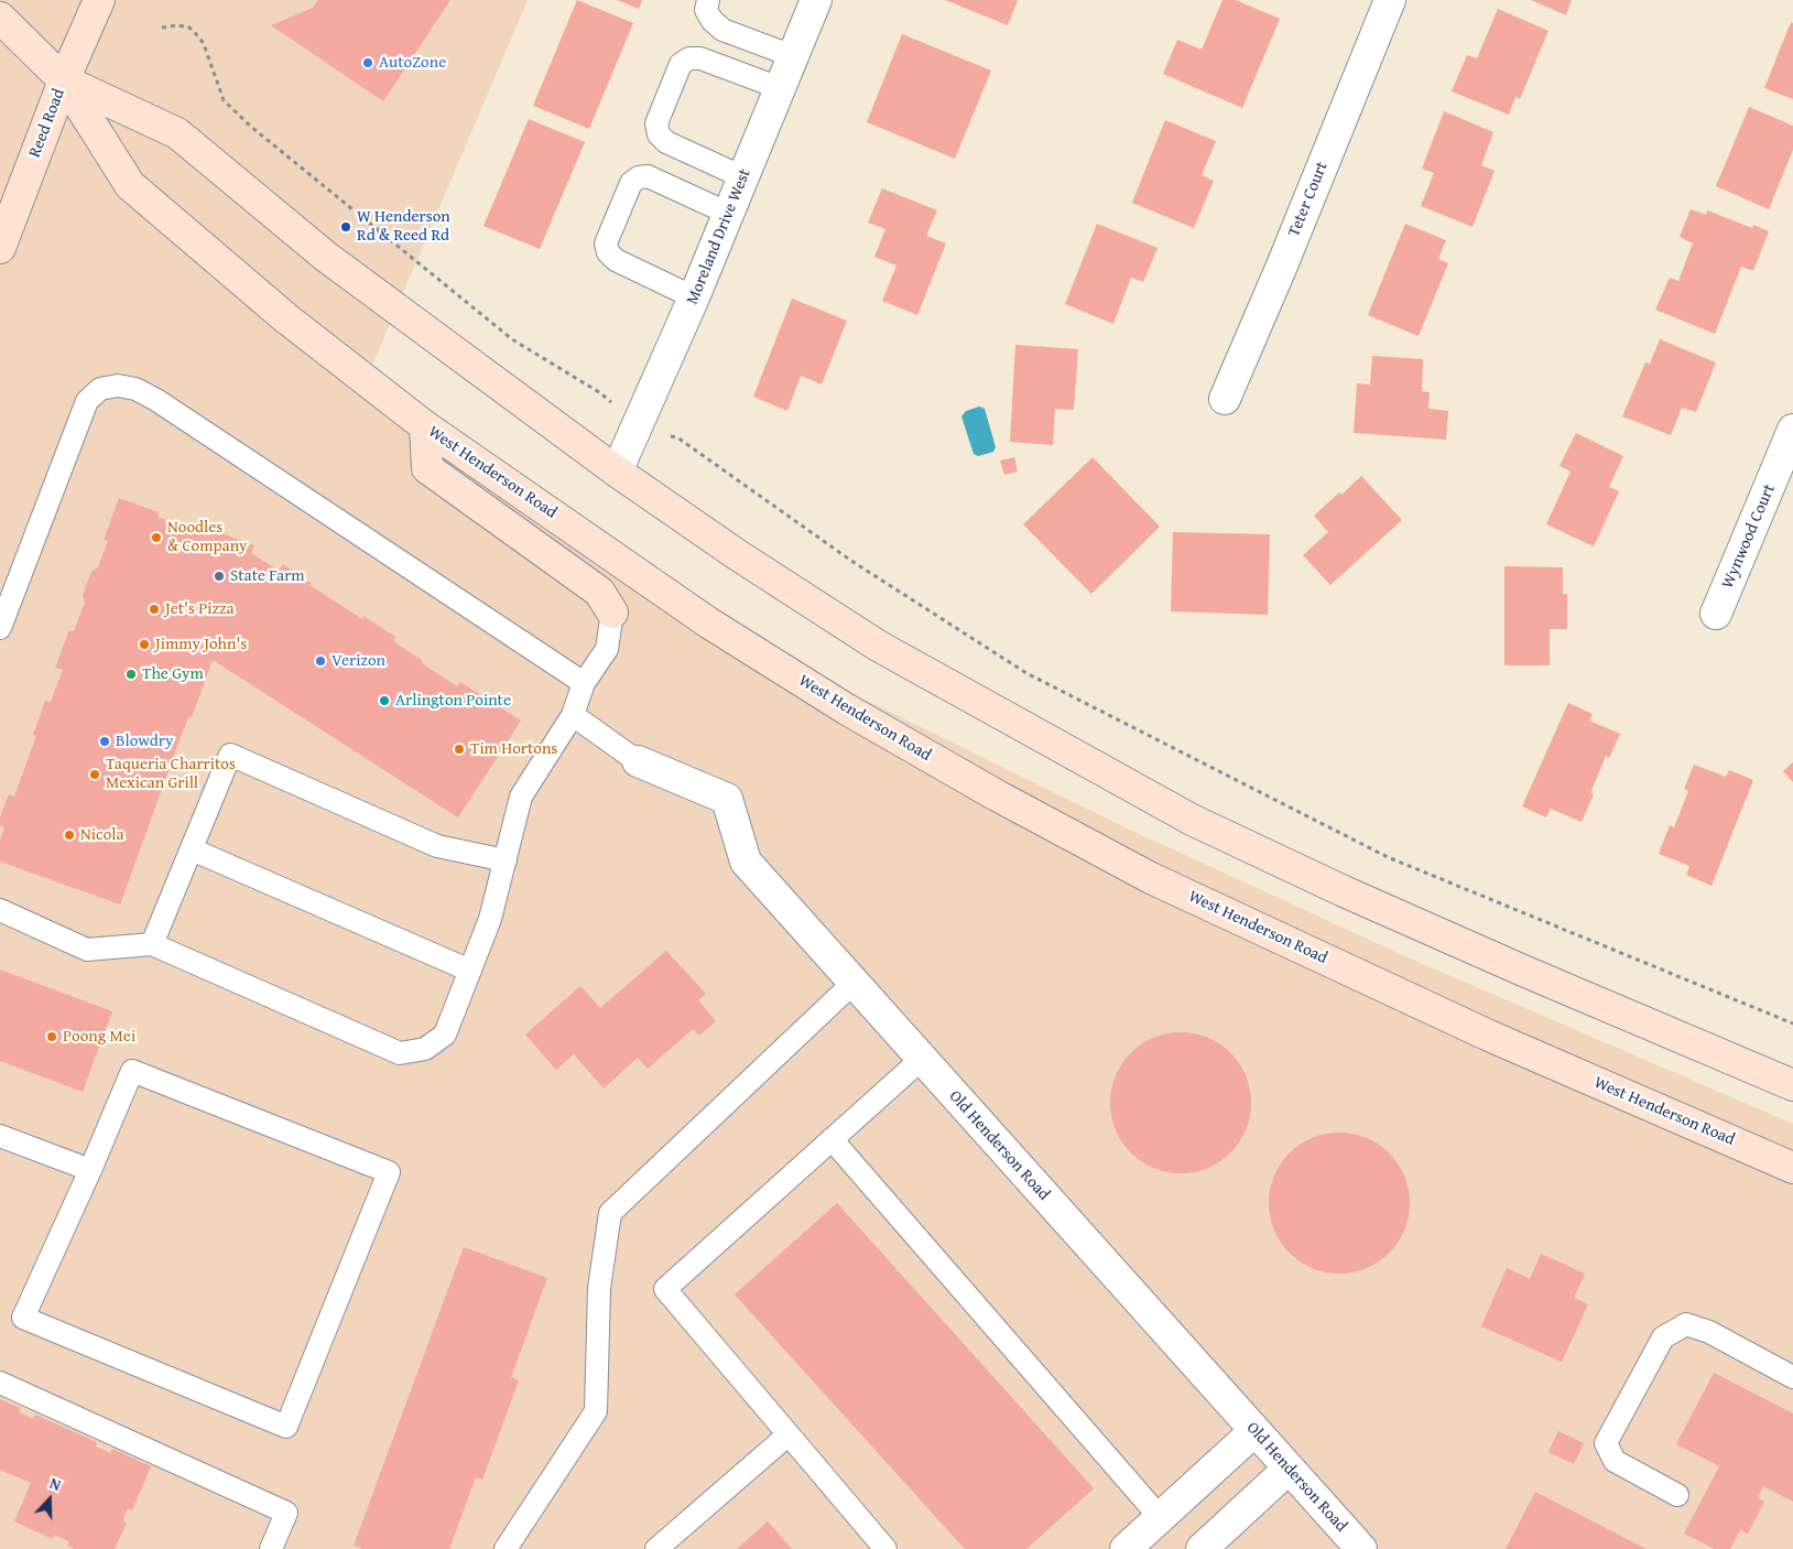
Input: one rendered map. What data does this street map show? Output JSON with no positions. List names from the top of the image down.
{
  "streets": {
    "main road": ["Reed Road", "West Henderson Road"],
    "street": [
      "Teter Court",
      "Moreland Drive West",
      "Wynwood Court",
      "Old Henderson Road"
    ]
  },
  "crossings": [
    ["Reed Road", "West Henderson Road"],
    ["Moreland Drive West", "West Henderson Road"]
  ],
  "places": [
    "AutoZone",
    "W Henderson Rd & Reed Rd",
    "Noodles & Company",
    "State Farm",
    "Jet's Pizza",
    "Jimmy John's",
    "Verizon",
    "The Gym",
    "Arlington Pointe",
    "Blowdry",
    "Tim Hortons",
    "Taqueria Charritos Mexican Grill",
    "Nicola",
    "Poong Mei"
  ],
  "north": "top"
}
